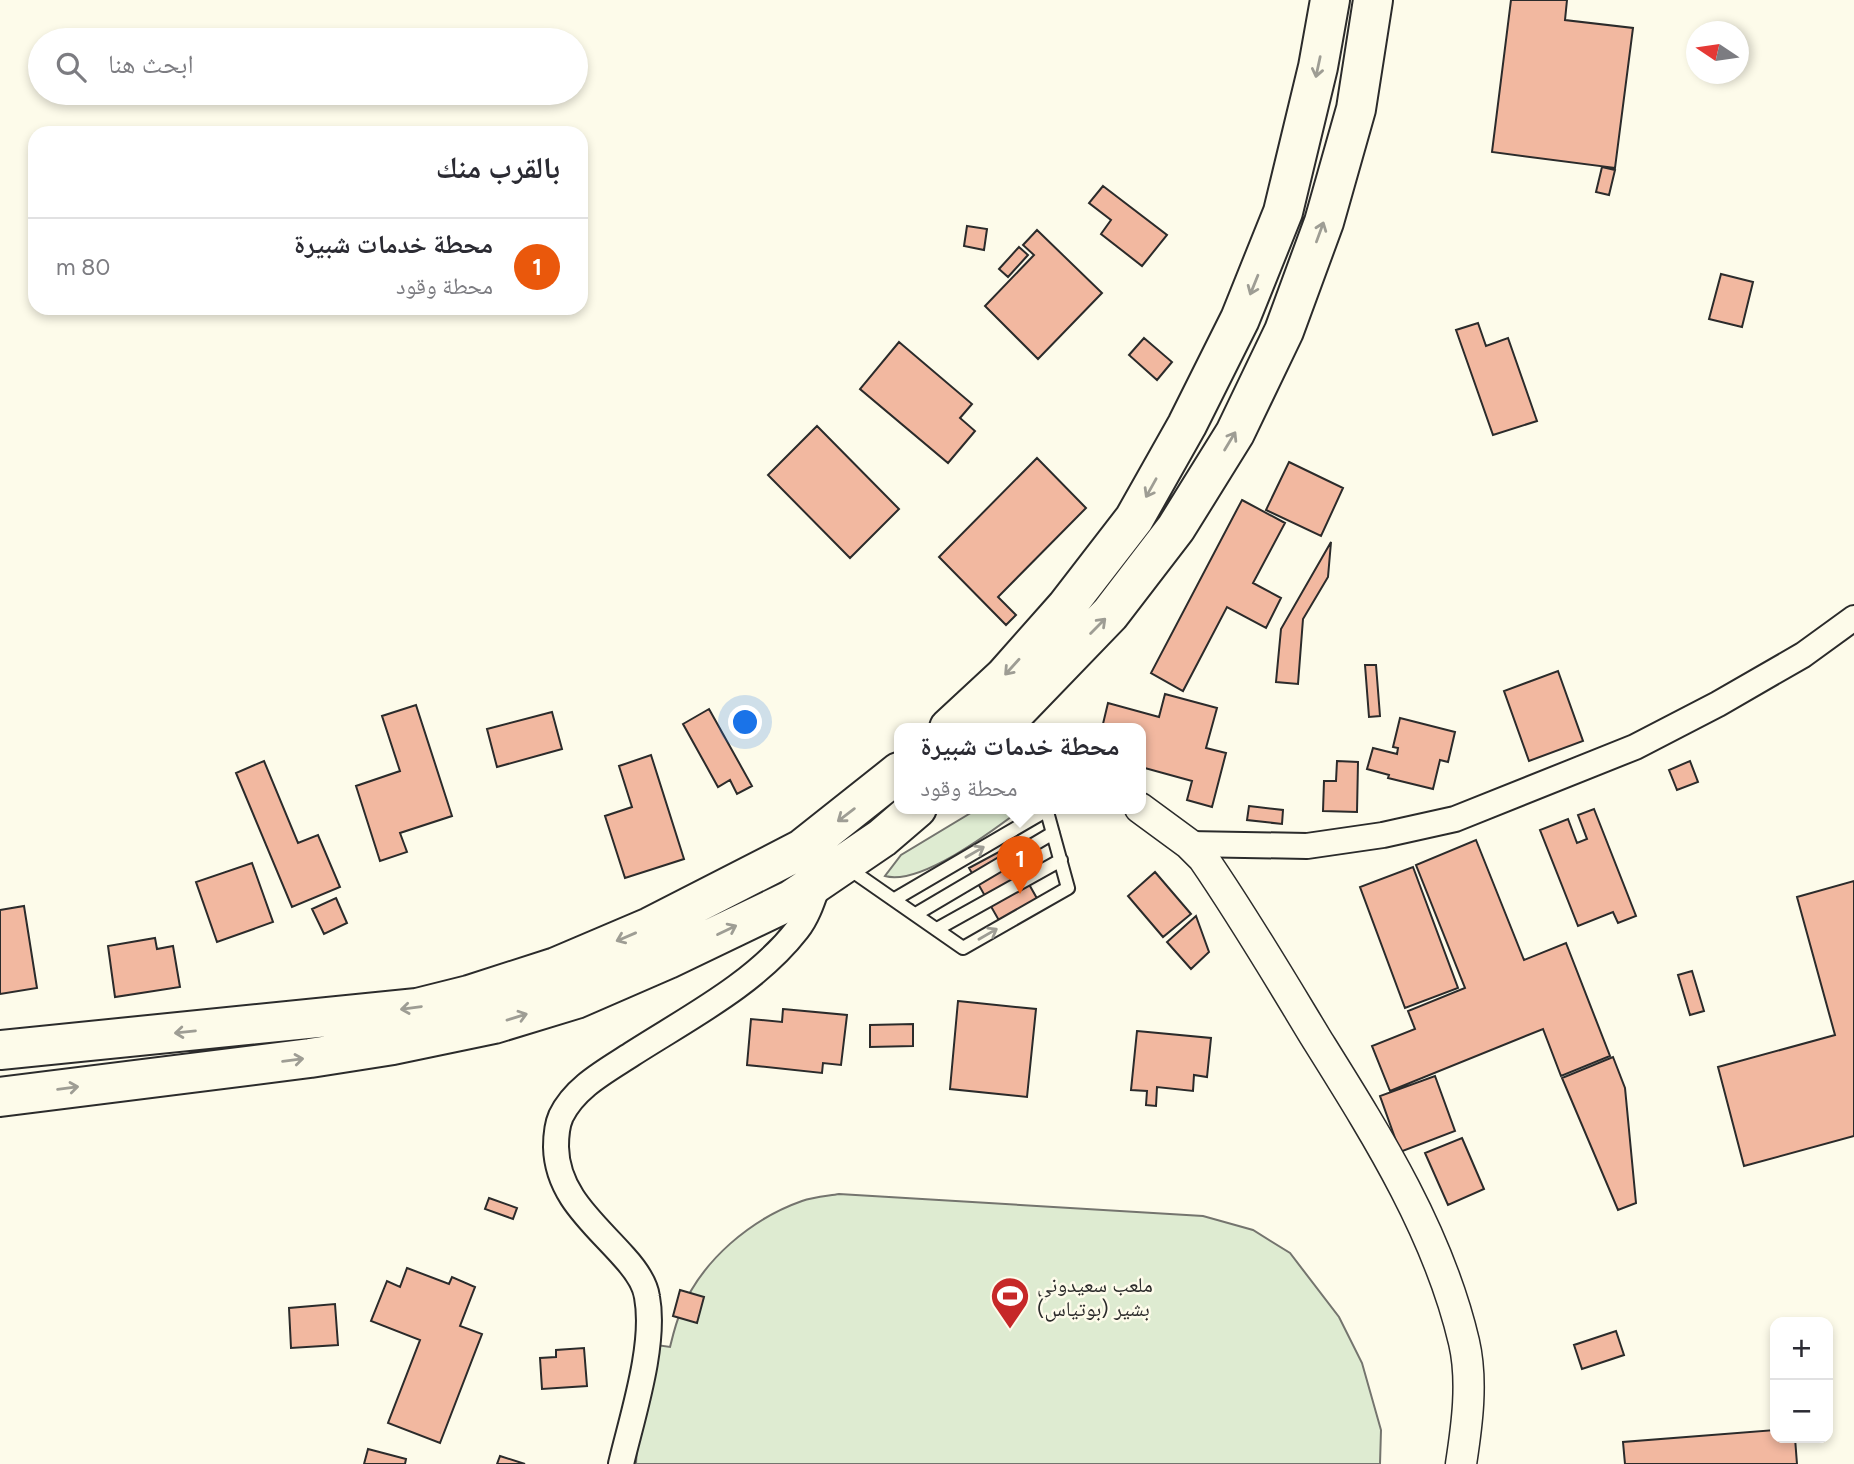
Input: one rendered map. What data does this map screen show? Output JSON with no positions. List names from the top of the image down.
{
  "places": {
    "sports": ["ملعب سعيدوني بشير (بوتياس)"]
  },
  "north": "left",
  "page": {
    "search": "ابحث هنا",
    "heading": "بالقرب منك",
    "list": [
      {
        "mark": "1",
        "name": "محطة خدمات شبيرة",
        "note": "محطة وقود",
        "value": "80 m"
      }
    ],
    "popup": ["محطة خدمات شبيرة", "محطة وقود"],
    "pins": "1",
    "map_buttons": ["+", "−"]
  }
}
